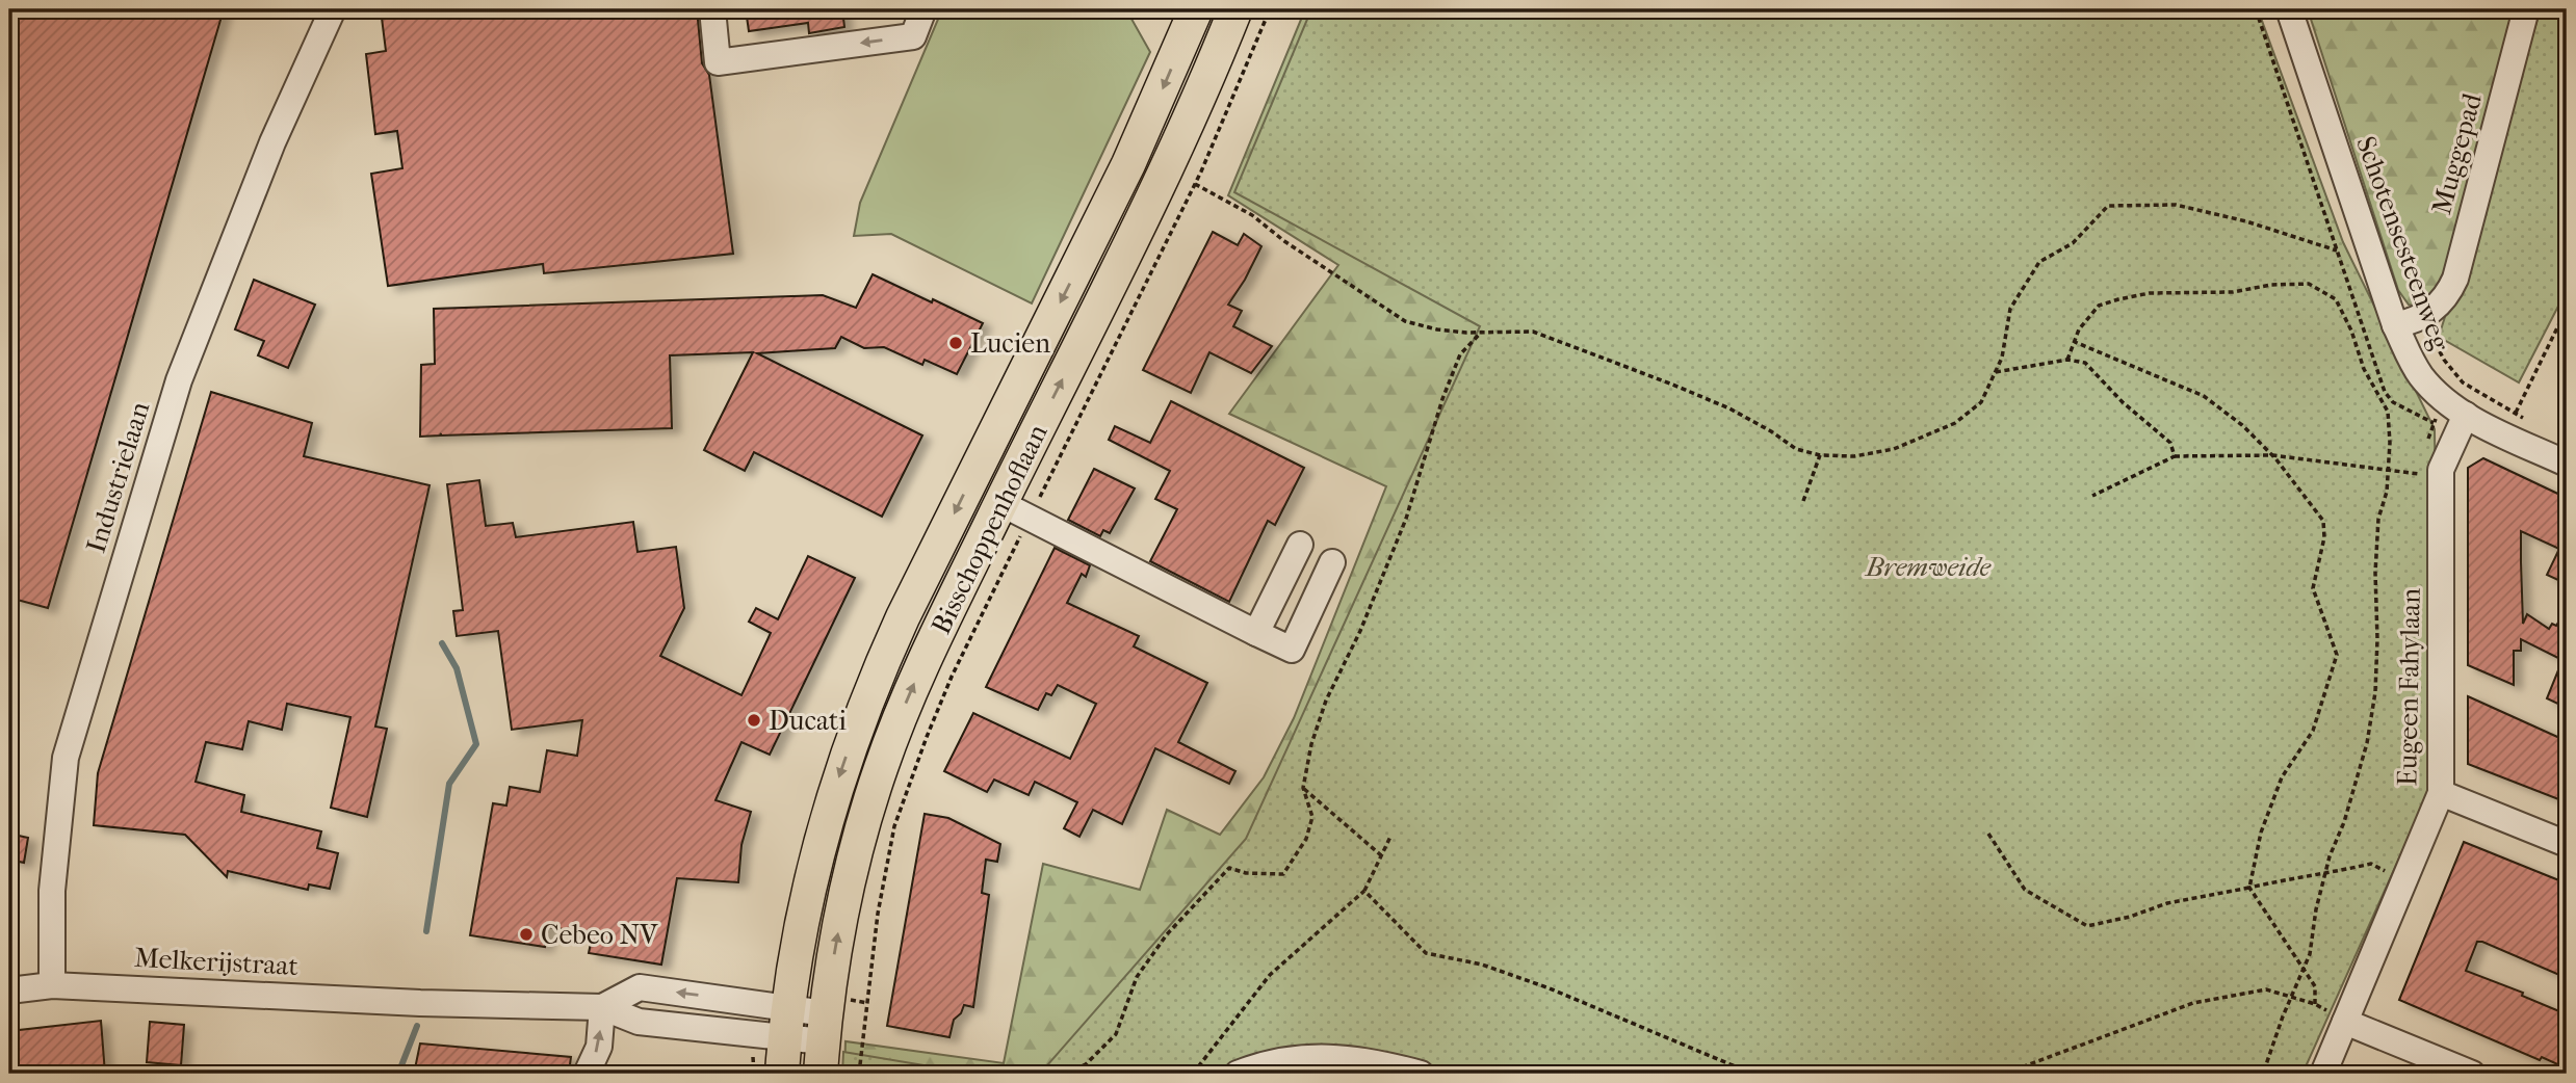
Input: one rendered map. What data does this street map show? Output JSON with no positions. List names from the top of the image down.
{
  "streets": {
    "main road": ["Bisschoppenhoflaan"],
    "street": [
      "Muggepad",
      "Schotensesteenweg",
      "Industrielaan",
      "Eugeen Fahylaan",
      "Melkerijstraat"
    ]
  },
  "crossings": [
    ["Muggepad", "Schotensesteenweg"],
    ["Schotensesteenweg", "Eugeen Fahylaan"],
    ["Industrielaan", "Melkerijstraat"]
  ],
  "parks": ["Bremweide"],
  "places": ["Lucien", "Ducati", "Cebeo NV"]
}
